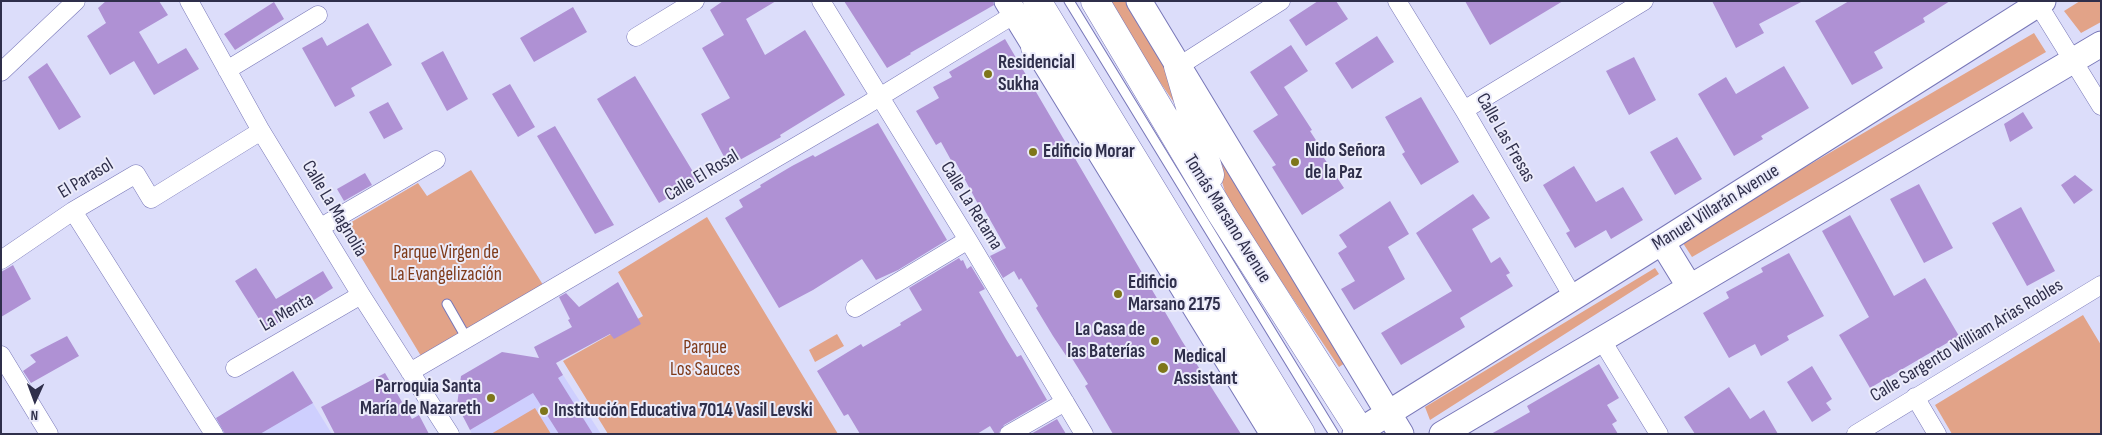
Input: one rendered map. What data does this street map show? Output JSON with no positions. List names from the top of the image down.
{
  "streets": {
    "main road": ["Manuel Villarán Avenue", "Tomás Marsano Avenue"],
    "street": [
      "Calle Las Fresas",
      "Calle El Rosal",
      "El Parasol",
      "Calle La Retama",
      "Calle La Magnolia",
      "La Menta",
      "Calle Sargento William Arias Robles"
    ]
  },
  "crossings": [
    ["Calle Las Fresas", "Manuel Villarán Avenue"],
    ["Calle El Rosal", "Calle La Retama"],
    ["Calle El Rosal", "Calle La Magnolia"],
    ["El Parasol", "Calle La Magnolia"],
    ["Manuel Villarán Avenue", "Tomás Marsano Avenue"],
    ["Calle La Magnolia", "La Menta"]
  ],
  "parks": ["Parque Virgen de La Evangelización", "Parque Los Sauces"],
  "places": [
    "Residencial Sukha",
    "Edificio Morar",
    "Nido Señora de la Paz",
    "Edificio Marsano 2175",
    "La Casa de las Baterías",
    "Medical Assistant",
    "Parroquia Santa María de Nazareth",
    "Institución Educativa 7014 Vasil Levski"
  ],
  "north": "bottom"
}
